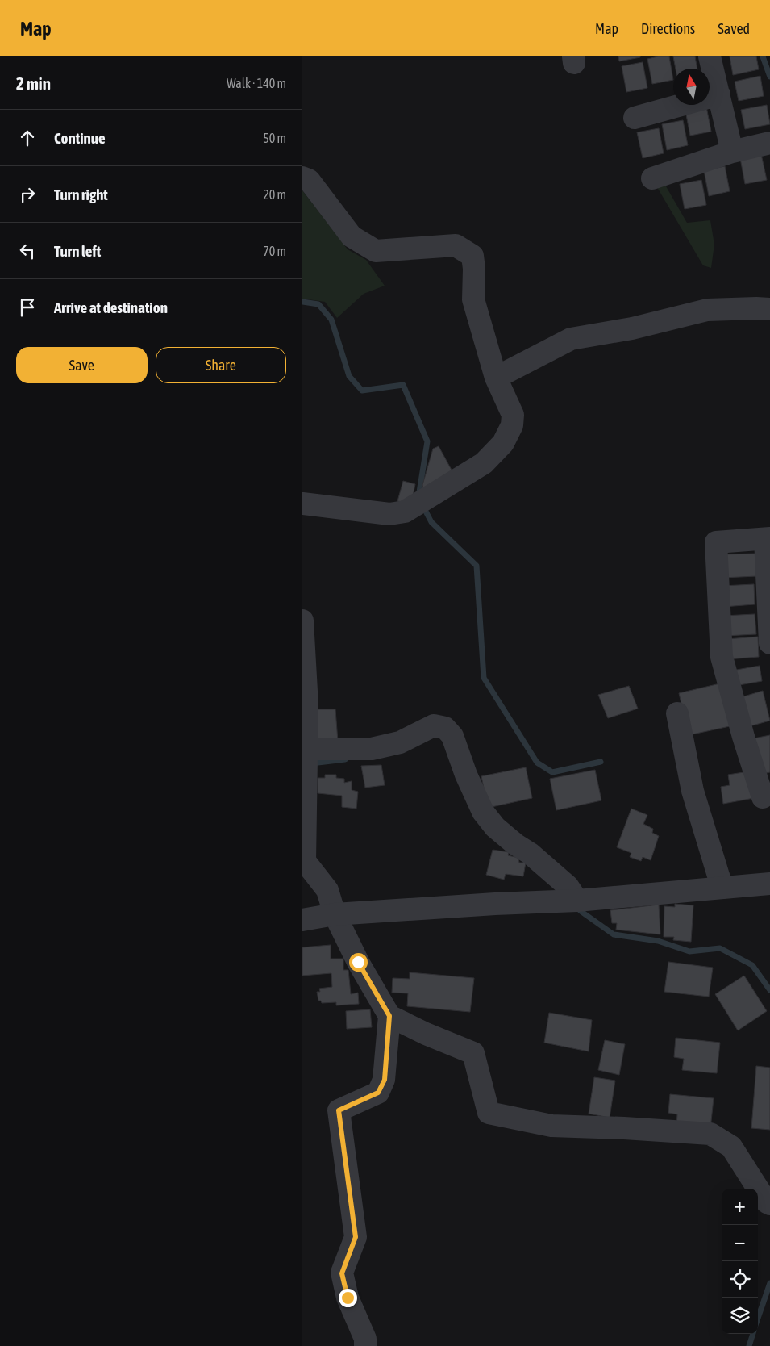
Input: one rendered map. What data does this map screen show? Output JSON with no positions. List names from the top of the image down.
{
  "north": "top",
  "page": {
    "header": "Map",
    "nav": ["Map", "Directions", "Saved"],
    "heading": ["2 min", "Walk · 140 m"],
    "list": [
      ["Continue", "50 m"],
      ["Turn right", "20 m"],
      ["Turn left", "70 m"],
      "Arrive at destination"
    ],
    "buttons": ["Save", "Share"],
    "map_buttons": ["+", "−"]
  }
}
